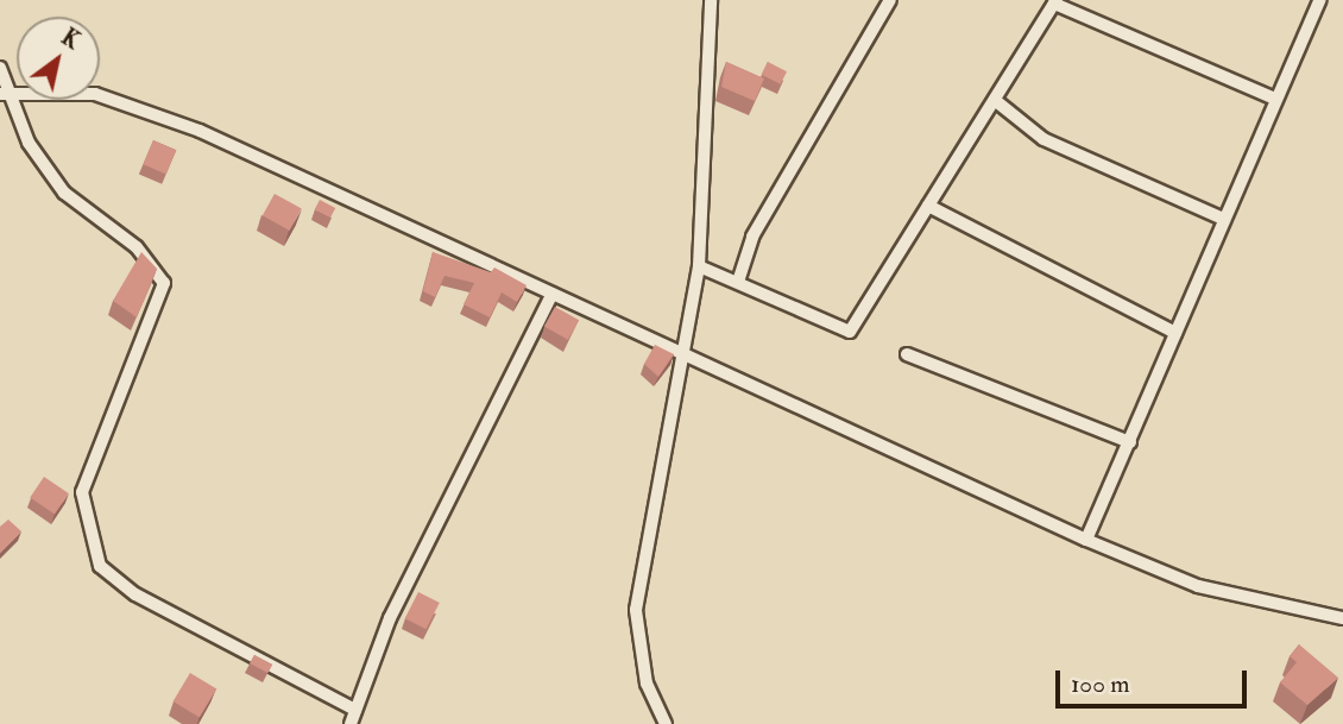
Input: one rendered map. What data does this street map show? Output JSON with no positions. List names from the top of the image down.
{
  "scale_bar": "100 m",
  "north": "top right"
}
